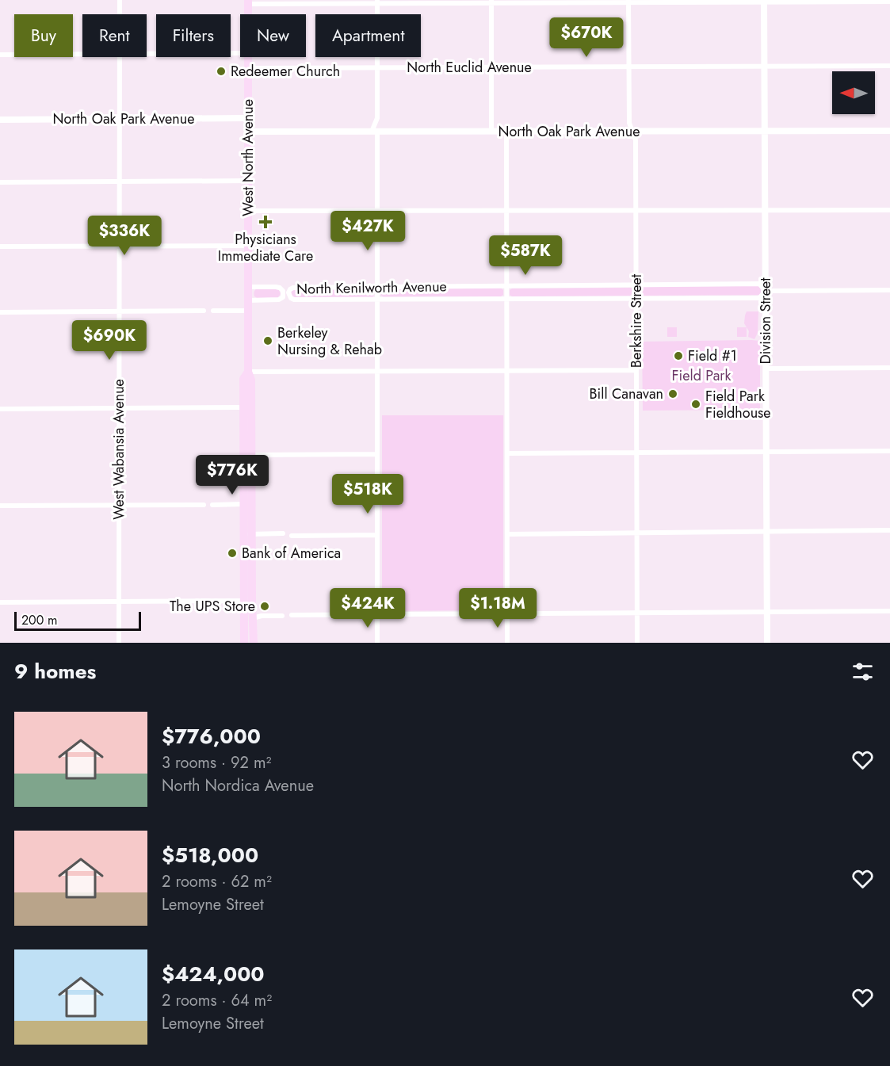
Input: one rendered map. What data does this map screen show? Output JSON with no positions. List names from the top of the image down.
{
  "streets": {
    "main road": ["West North Avenue"],
    "street": [
      "North Euclid Avenue",
      "North Oak Park Avenue",
      "North Kenilworth Avenue",
      "Berkshire Street",
      "Division Street",
      "West Wabansia Avenue"
    ]
  },
  "crossings": [
    ["North Euclid Avenue", "West North Avenue"],
    ["North Euclid Avenue", "Berkshire Street"],
    ["North Euclid Avenue", "Division Street"],
    ["North Oak Park Avenue", "West North Avenue"],
    ["North Oak Park Avenue", "Berkshire Street"],
    ["North Oak Park Avenue", "Division Street"],
    ["North Oak Park Avenue", "West Wabansia Avenue"],
    ["West North Avenue", "North Kenilworth Avenue"],
    ["North Kenilworth Avenue", "Berkshire Street"],
    ["North Kenilworth Avenue", "Division Street"]
  ],
  "parks": ["Field Park"],
  "places": {
    "other": [
      "Redeemer Church",
      "Berkeley Nursing & Rehab",
      "Field #1",
      "Bill Canavan",
      "Field Park Fieldhouse",
      "Bank of America",
      "The UPS Store"
    ],
    "health": ["Physicians Immediate Care"]
  },
  "scale_bar": "200 m",
  "north": "left",
  "page": {
    "chip": [
      "Buy",
      "Rent",
      "Filters",
      "New",
      "Apartment"
    ],
    "price": [
      "$670K",
      "$427K",
      "$336K",
      "$587K",
      "$690K",
      "$776K",
      "$518K",
      "$424K",
      "$1.18M"
    ],
    "scale": "200 m",
    "heading": "9 homes",
    "list": [
      {
        "name": "$776,000",
        "note": "3 rooms · 92 m² · North Nordica Avenue"
      },
      {
        "name": "$518,000",
        "note": "2 rooms · 62 m² · Lemoyne Street"
      },
      {
        "name": "$424,000",
        "note": "2 rooms · 64 m² · Lemoyne Street"
      }
    ]
  }
}
